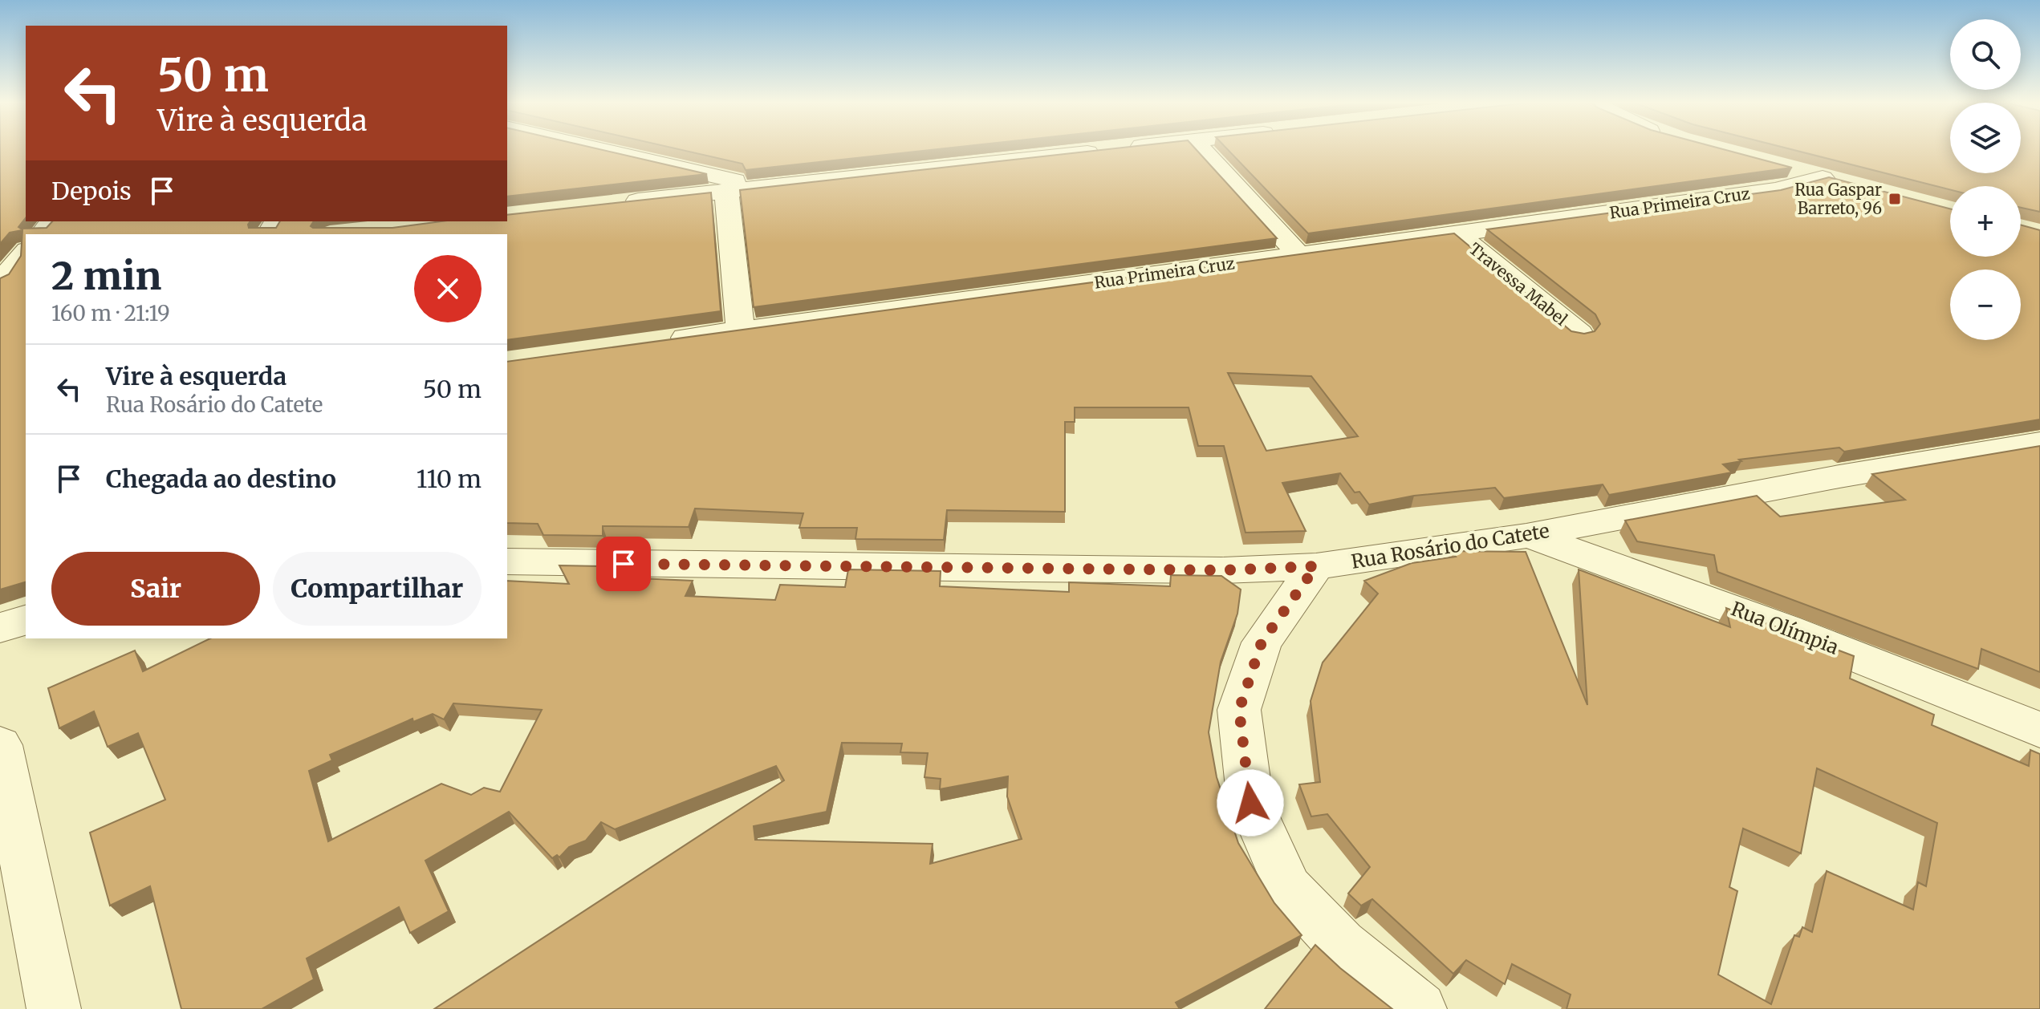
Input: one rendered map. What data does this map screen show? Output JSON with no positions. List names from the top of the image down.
{
  "streets": {
    "street": [
      "Rua Primeira Cruz",
      "Travessa Mabel",
      "Rua Rosário do Catete",
      "Rua Olímpia"
    ]
  },
  "crossings": [
    ["Rua Primeira Cruz", "Travessa Mabel"],
    ["Rua Rosário do Catete", "Rua Olímpia"]
  ],
  "places": {
    "transit": ["Rua Gaspar Barreto, 96"]
  },
  "page": {
    "map_buttons": ["+", "−"],
    "turn": ["50 m", "Vire à esquerda"],
    "then": "Depois",
    "heading": ["2 min", "160 m · 21:19"],
    "list": [
      {
        "name": "Vire à esquerda",
        "note": "Rua Rosário do Catete",
        "value": "50 m"
      },
      {
        "name": "Chegada ao destino",
        "value": "110 m"
      }
    ],
    "buttons": ["Sair", "Compartilhar"]
  }
}
